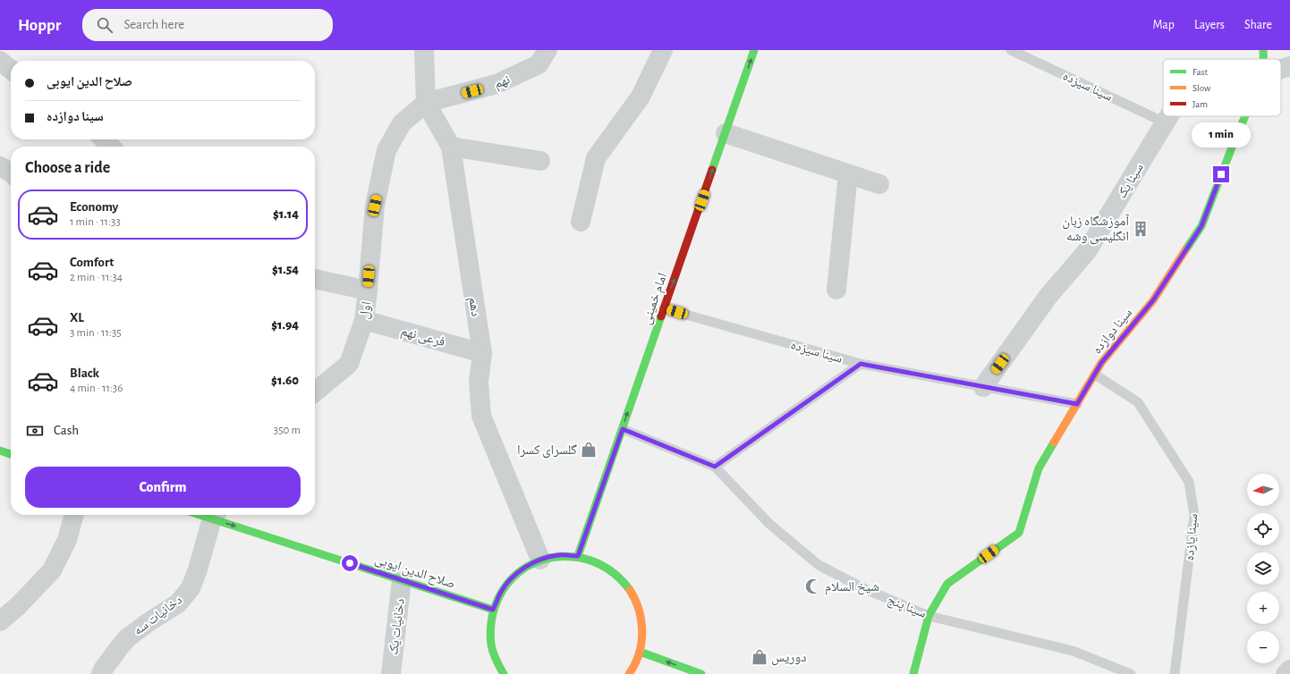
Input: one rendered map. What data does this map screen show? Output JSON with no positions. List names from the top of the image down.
{
  "streets": {
    "main road": ["امام خمینی", "سینا دوازده", "صلاح الدین ایوبی"],
    "street": [
      "نهم",
      "سینا یک",
      "دهم",
      "اول",
      "فرعی نهم",
      "دخانیات سه",
      "دخانیات یک"
    ],
    "lane": ["سینا سیزده", "سینا یازده", "سینا پنج"]
  },
  "crossings": [
    ["نهم", "دهم"],
    ["نهم", "اول"],
    ["سینا سیزده", "سینا یک"],
    ["سینا سیزده", "امام خمینی"],
    ["سینا سیزده", "سینا دوازده"],
    ["امام خمینی", "سینا پنج"],
    ["دهم", "اول"],
    ["دهم", "فرعی نهم"],
    ["اول", "فرعی نهم"],
    ["سینا دوازده", "سینا یازده"],
    ["سینا دوازده", "سینا پنج"],
    ["صلاح الدین ایوبی", "دخانیات سه"],
    ["صلاح الدین ایوبی", "دخانیات یک"]
  ],
  "one_way": ["امام خمینی", "صلاح الدین ایوبی"],
  "places": {
    "building": ["آموزشگاه زبان انگلیسی وشه"],
    "shop": ["گلسرای کسرا", "دوریس"],
    "mosque": ["شیخ السلام"]
  },
  "legend": ["Fast", "Slow", "Jam"],
  "north": "left",
  "page": {
    "header": "Hoppr",
    "search": "Search here",
    "nav": ["Map", "Layers", "Share"],
    "banner": ["صلاح الدین ایوبی", "سینا دوازده"],
    "bubble": "1 min",
    "heading": "Choose a ride",
    "list": [
      {
        "name": "Economy",
        "note": "1 min · 11:33",
        "value": "$1.14"
      },
      {
        "name": "Comfort",
        "note": "2 min · 11:34",
        "value": "$1.54"
      },
      {
        "name": "XL",
        "note": "3 min · 11:35",
        "value": "$1.94"
      },
      {
        "name": "Black",
        "note": "4 min · 11:36",
        "value": "$1.60"
      }
    ],
    "pay": ["Cash", "350 m"],
    "buttons": "Confirm",
    "map_buttons": ["+", "−"]
  }
}
